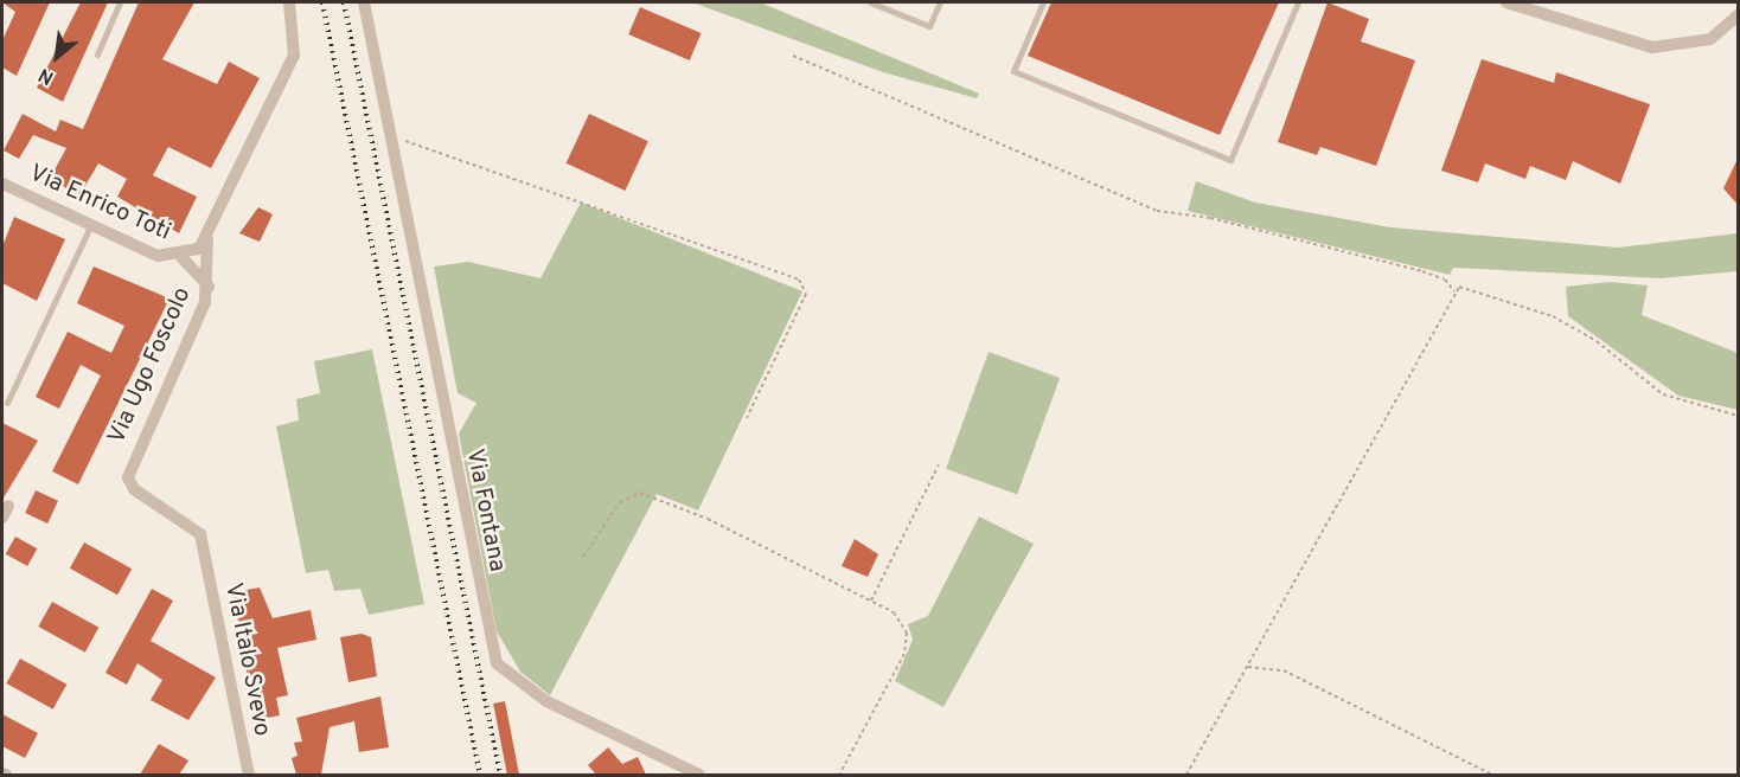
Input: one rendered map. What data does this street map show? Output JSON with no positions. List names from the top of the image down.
{
  "streets": {
    "street": [
      "Via Enrico Toti",
      "Via Ugo Foscolo",
      "Via Fontana",
      "Via Italo Svevo"
    ]
  },
  "crossings": [
    ["Via Enrico Toti", "Via Ugo Foscolo"],
    ["Via Ugo Foscolo", "Via Italo Svevo"]
  ],
  "north": "bottom left"
}
